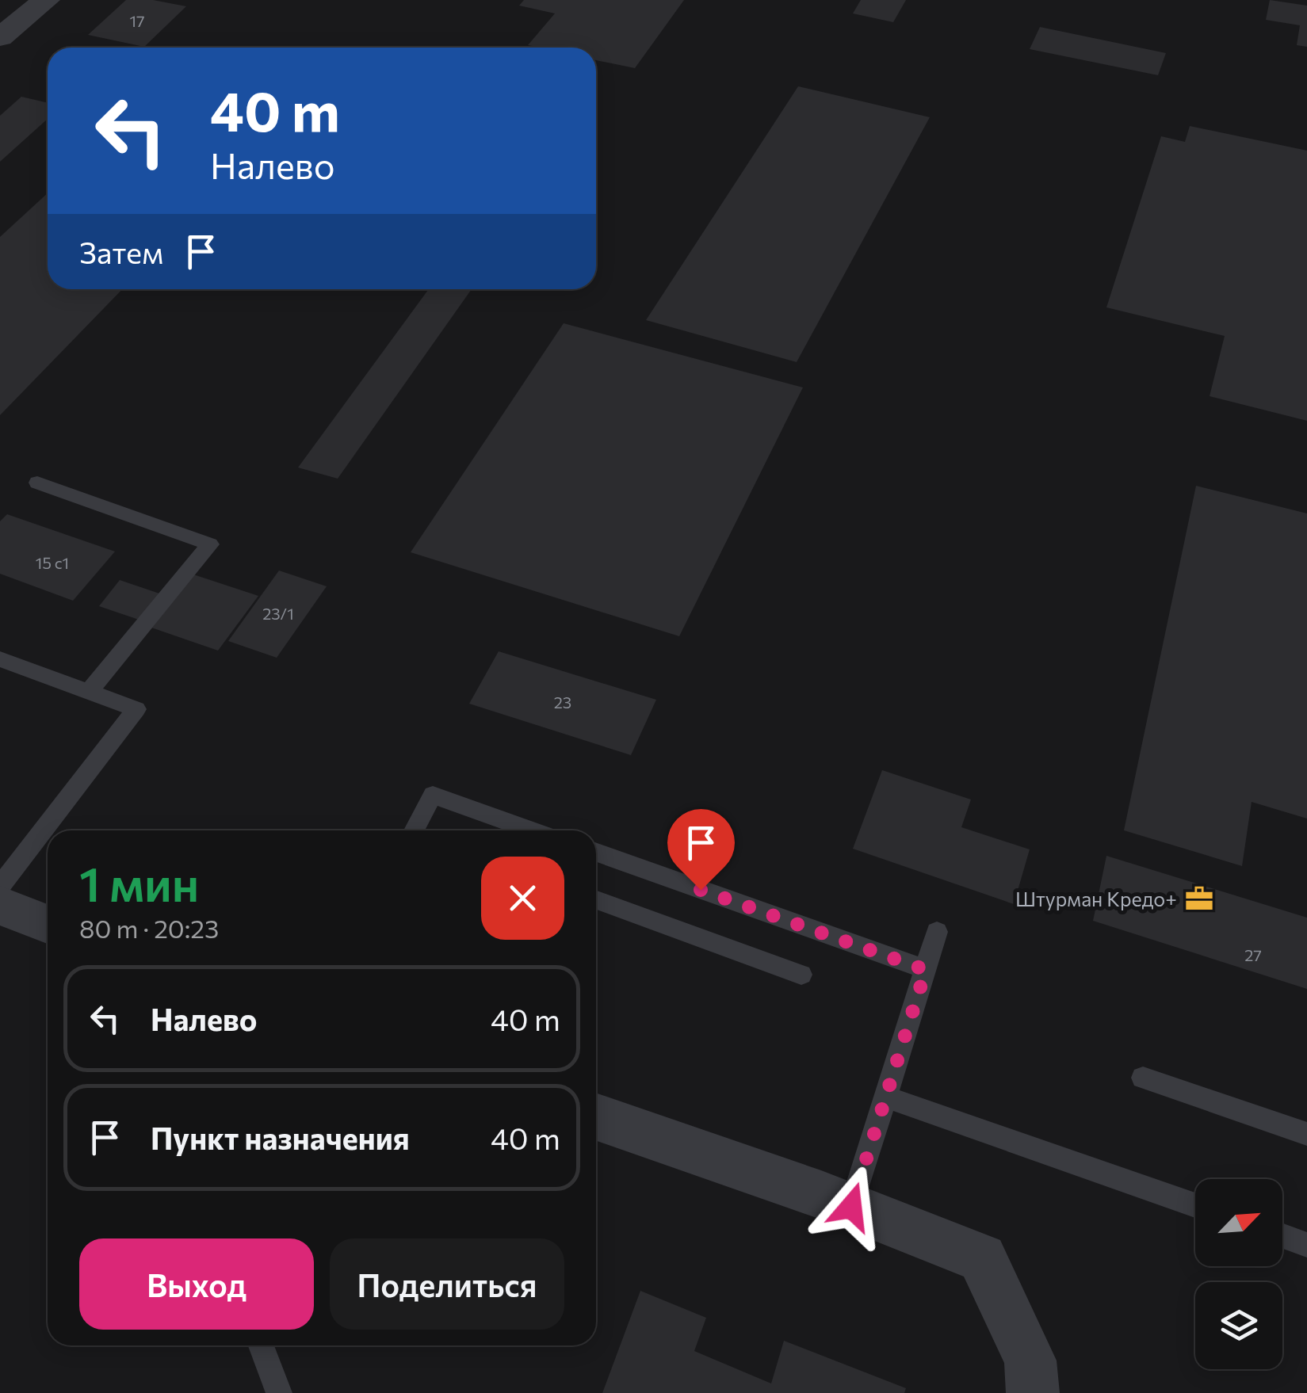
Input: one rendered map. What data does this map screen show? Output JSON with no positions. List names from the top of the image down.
{
  "places": {
    "office": ["Штурман Кредо+"]
  },
  "house_numbers": [
    "17",
    "15 с1",
    "23/1",
    "23",
    "27"
  ],
  "north": "top right",
  "page": {
    "turn": ["40 m", "Налево"],
    "then": "Затем",
    "heading": ["1 мин", "80 m · 20:23"],
    "list": [
      {
        "name": "Налево",
        "value": "40 m"
      },
      {
        "name": "Пункт назначения",
        "value": "40 m"
      }
    ],
    "buttons": ["Выход", "Поделиться"]
  }
}
